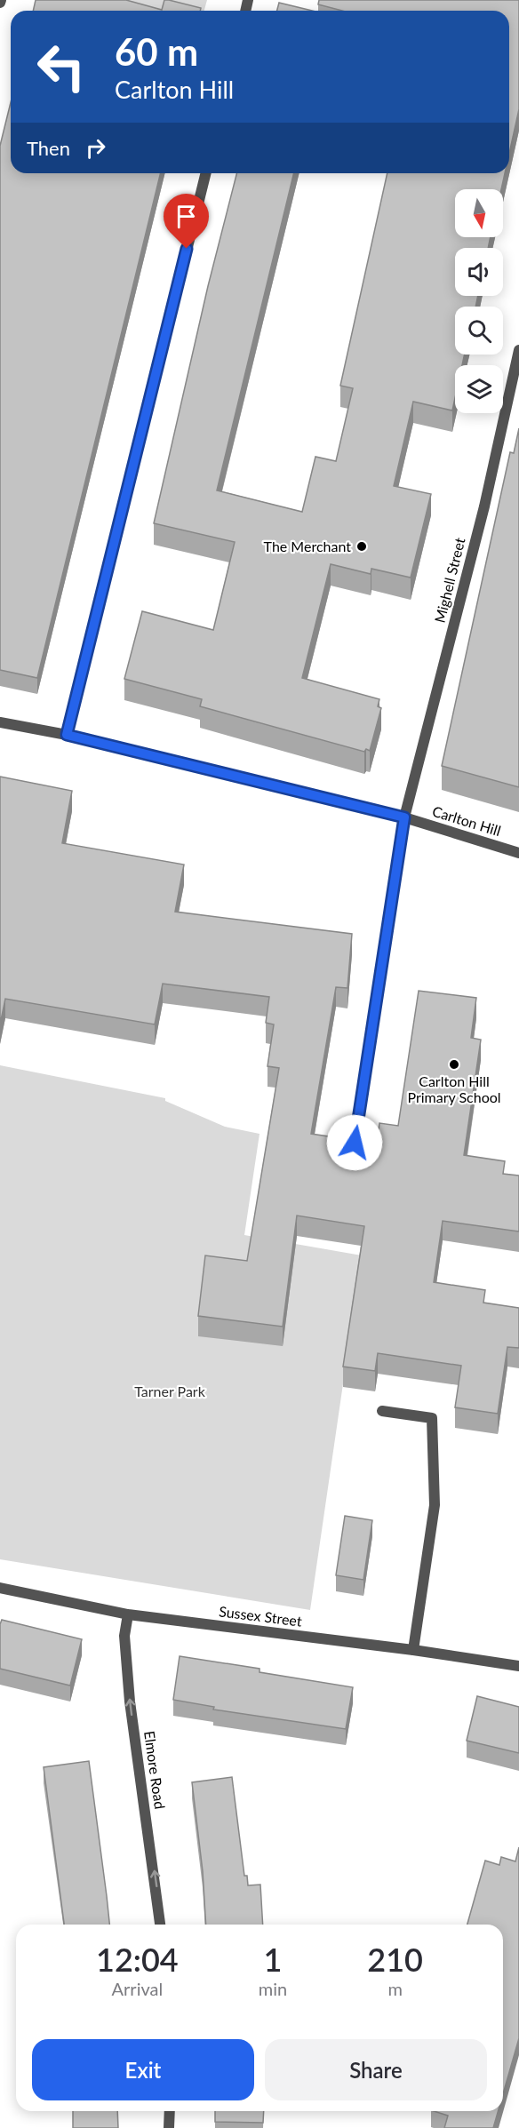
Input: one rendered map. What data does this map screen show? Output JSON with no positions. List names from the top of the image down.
{
  "streets": {
    "street": [
      "Mighell Street",
      "Carlton Hill",
      "Sussex Street",
      "Elmore Road"
    ]
  },
  "crossings": [
    ["Mighell Street", "Carlton Hill"],
    ["Sussex Street", "Elmore Road"]
  ],
  "one_way": ["Elmore Road"],
  "parks": ["Tarner Park"],
  "places": ["The Merchant", "Carlton Hill Primary School"],
  "north": "bottom",
  "page": {
    "turn": ["60 m", "Carlton Hill"],
    "then": "Then",
    "eta": [
      "12:04",
      "Arrival",
      "1",
      "min",
      "210",
      "m"
    ],
    "buttons": ["Exit", "Share"]
  }
}
